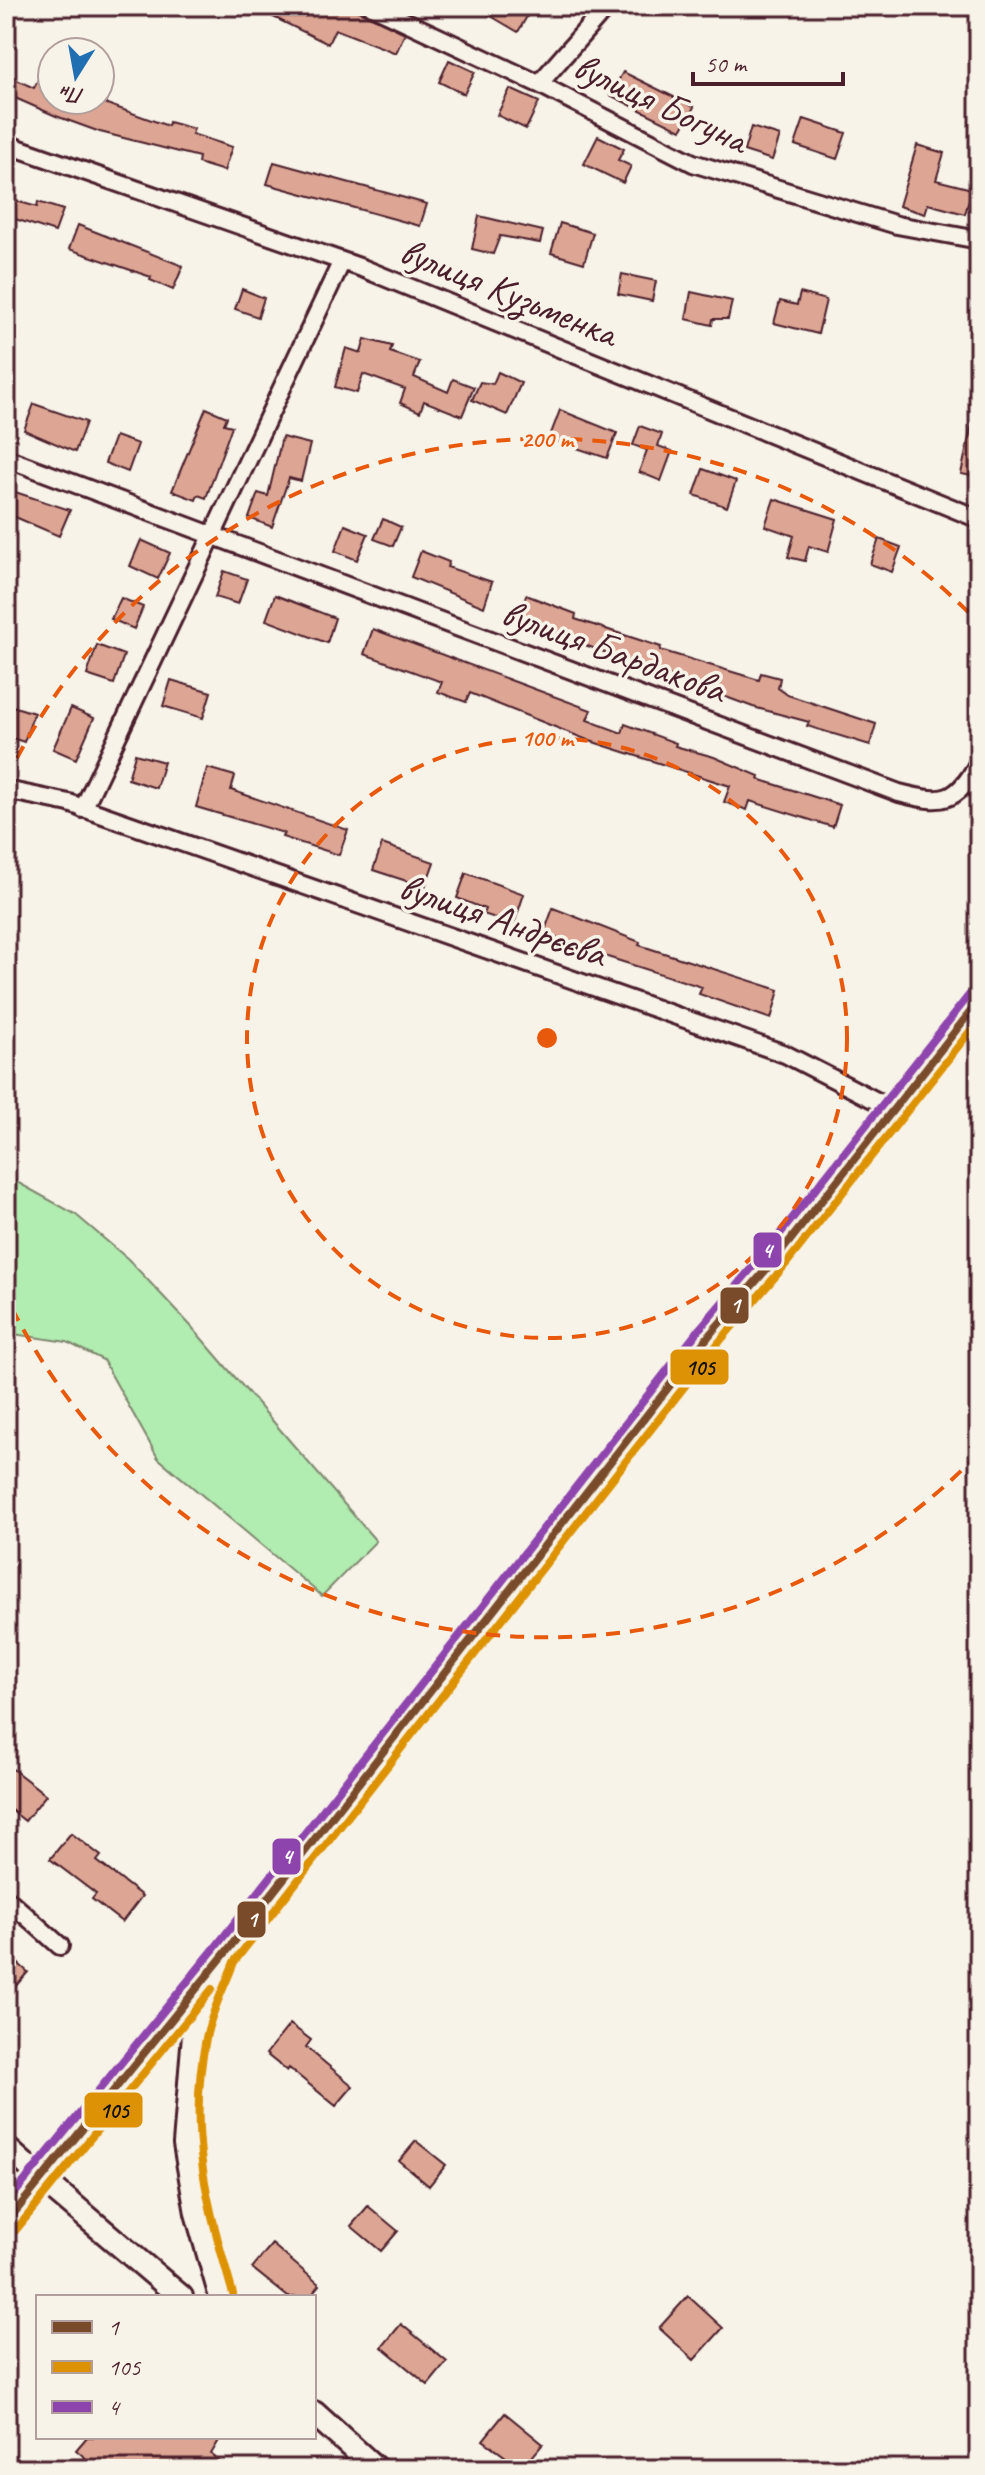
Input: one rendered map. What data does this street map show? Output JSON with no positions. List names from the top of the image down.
{
  "streets": {
    "street": [
      "вулиця Богуна",
      "вулиця Кузьменка",
      "вулиця Бардакова",
      "вулиця Андрєєва"
    ]
  },
  "lines": ["transit line 4", "transit line 1", "transit line 105"],
  "legend": ["1", "105", "4"],
  "scale_bar": "50 m",
  "north": "bottom",
  "rings": ["200 m", "100 m"]
}
